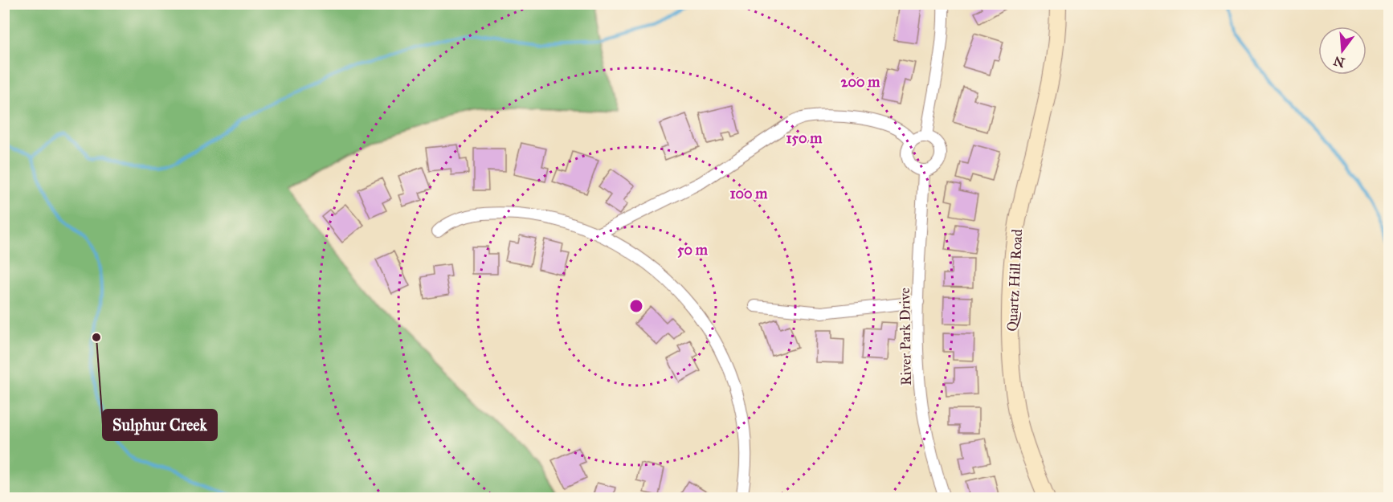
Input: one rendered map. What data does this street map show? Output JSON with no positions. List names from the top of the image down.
{
  "streets": {
    "street": ["Quartz Hill Road", "River Park Drive"]
  },
  "places": ["Sulphur Creek"],
  "north": "bottom",
  "rings": [
    "200 m",
    "150 m",
    "100 m",
    "50 m"
  ]
}
